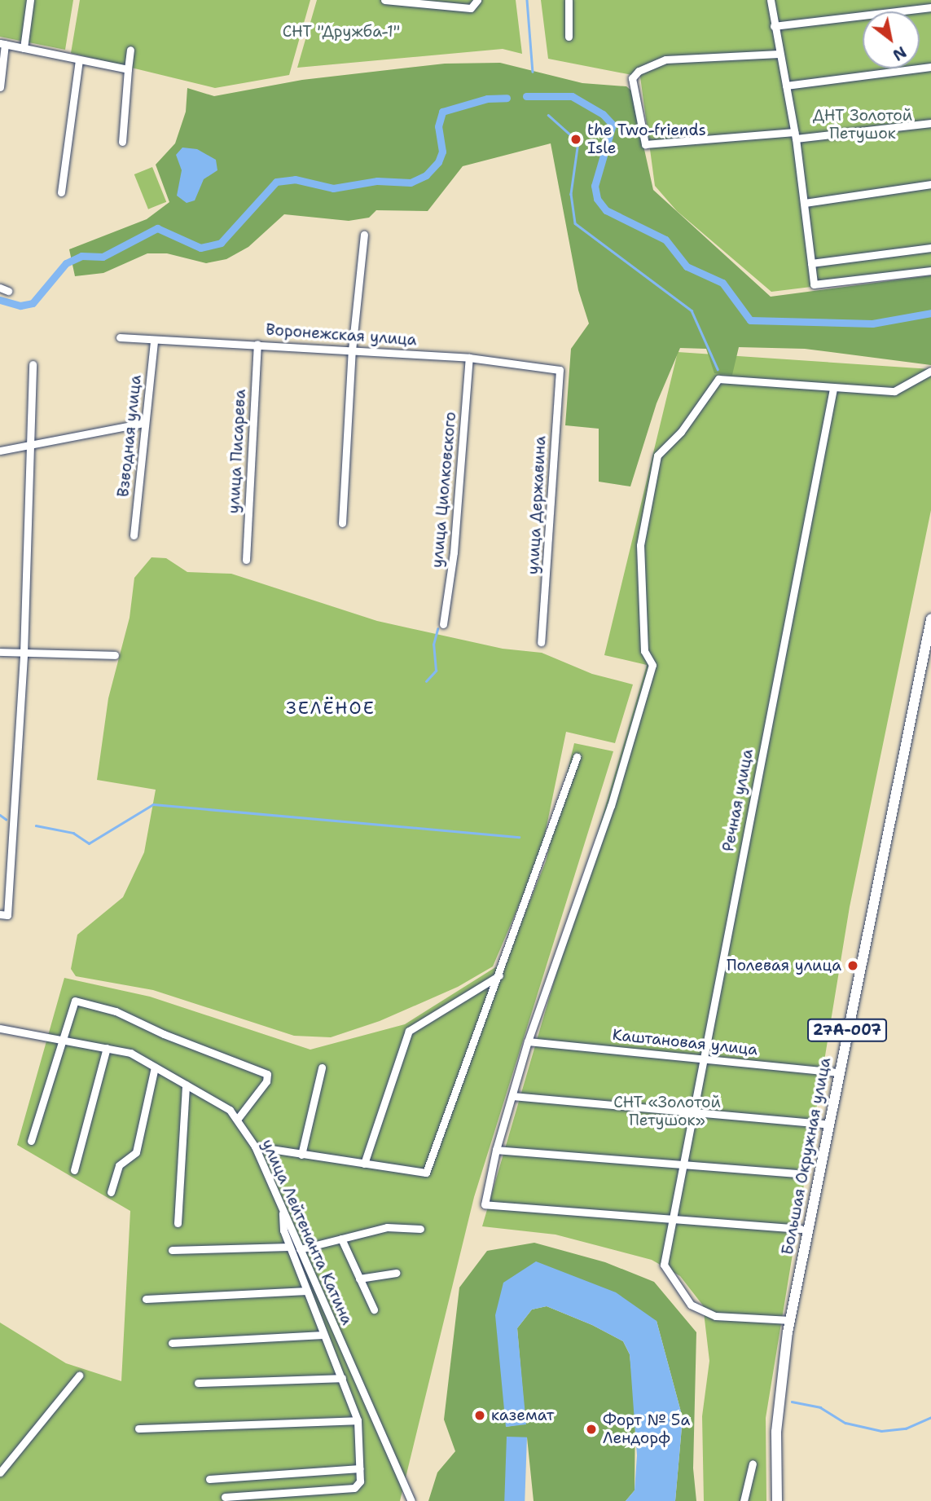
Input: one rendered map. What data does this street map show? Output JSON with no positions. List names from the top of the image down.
{
  "streets": {
    "highway": ["27А-007", "Большая Окружная улица"],
    "street": [
      "Воронежская улица",
      "Взводная улица",
      "улица Писарева",
      "улица Циолковского",
      "улица Державина",
      "Речная улица",
      "Каштановая улица",
      "улица Лейтенанта Катина"
    ]
  },
  "crossings": [
    ["Воронежская улица", "Взводная улица"],
    ["Воронежская улица", "улица Писарева"],
    ["Воронежская улица", "улица Циолковского"],
    ["Воронежская улица", "улица Державина"],
    ["Речная улица", "Каштановая улица"],
    ["Речная улица", "Большая Окружная улица"],
    ["Каштановая улица", "Большая Окружная улица"]
  ],
  "districts": ["ЗЕЛЁНОЕ"],
  "parks": ["СНТ \"Дружба-1\"", "ДНТ Золотой Петушок", "СНТ «Золотой Петушок»"],
  "places": [
    "the Two-friends Isle",
    "Полевая улица",
    "каземат",
    "Форт № 5а Лендорф"
  ],
  "north": "bottom right"
}
